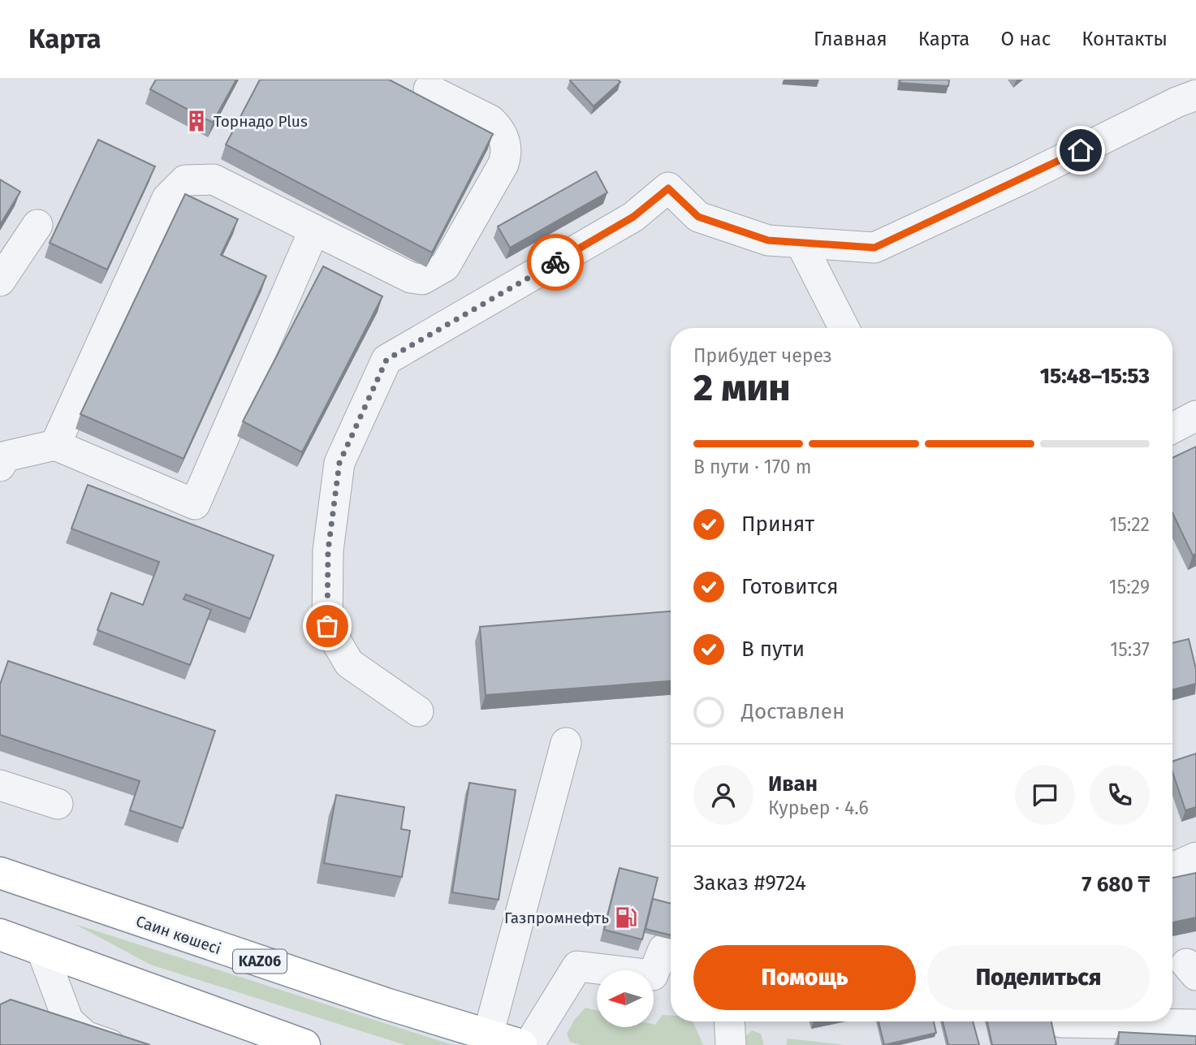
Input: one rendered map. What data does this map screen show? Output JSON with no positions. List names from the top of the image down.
{
  "streets": {
    "highway": ["Саин көшесі", "KАZ06"]
  },
  "places": {
    "building": ["Торнадо Plus"],
    "fuel station": ["Газпромнефть"]
  },
  "north": "left",
  "page": {
    "header": "Карта",
    "nav": [
      "Главная",
      "Карта",
      "О нас",
      "Контакты"
    ],
    "heading": ["2 мин", "Прибудет через", "15:48–15:53"],
    "panel": [
      "Иван",
      "Курьер · 4.6",
      "Заказ #9724",
      "7 680 ₸"
    ],
    "bar": "В пути · 170 m",
    "list": [
      ["Принят", "15:22"],
      ["Готовится", "15:29"],
      ["В пути", "15:37"],
      "Доставлен"
    ],
    "buttons": ["Помощь", "Поделиться"]
  }
}
